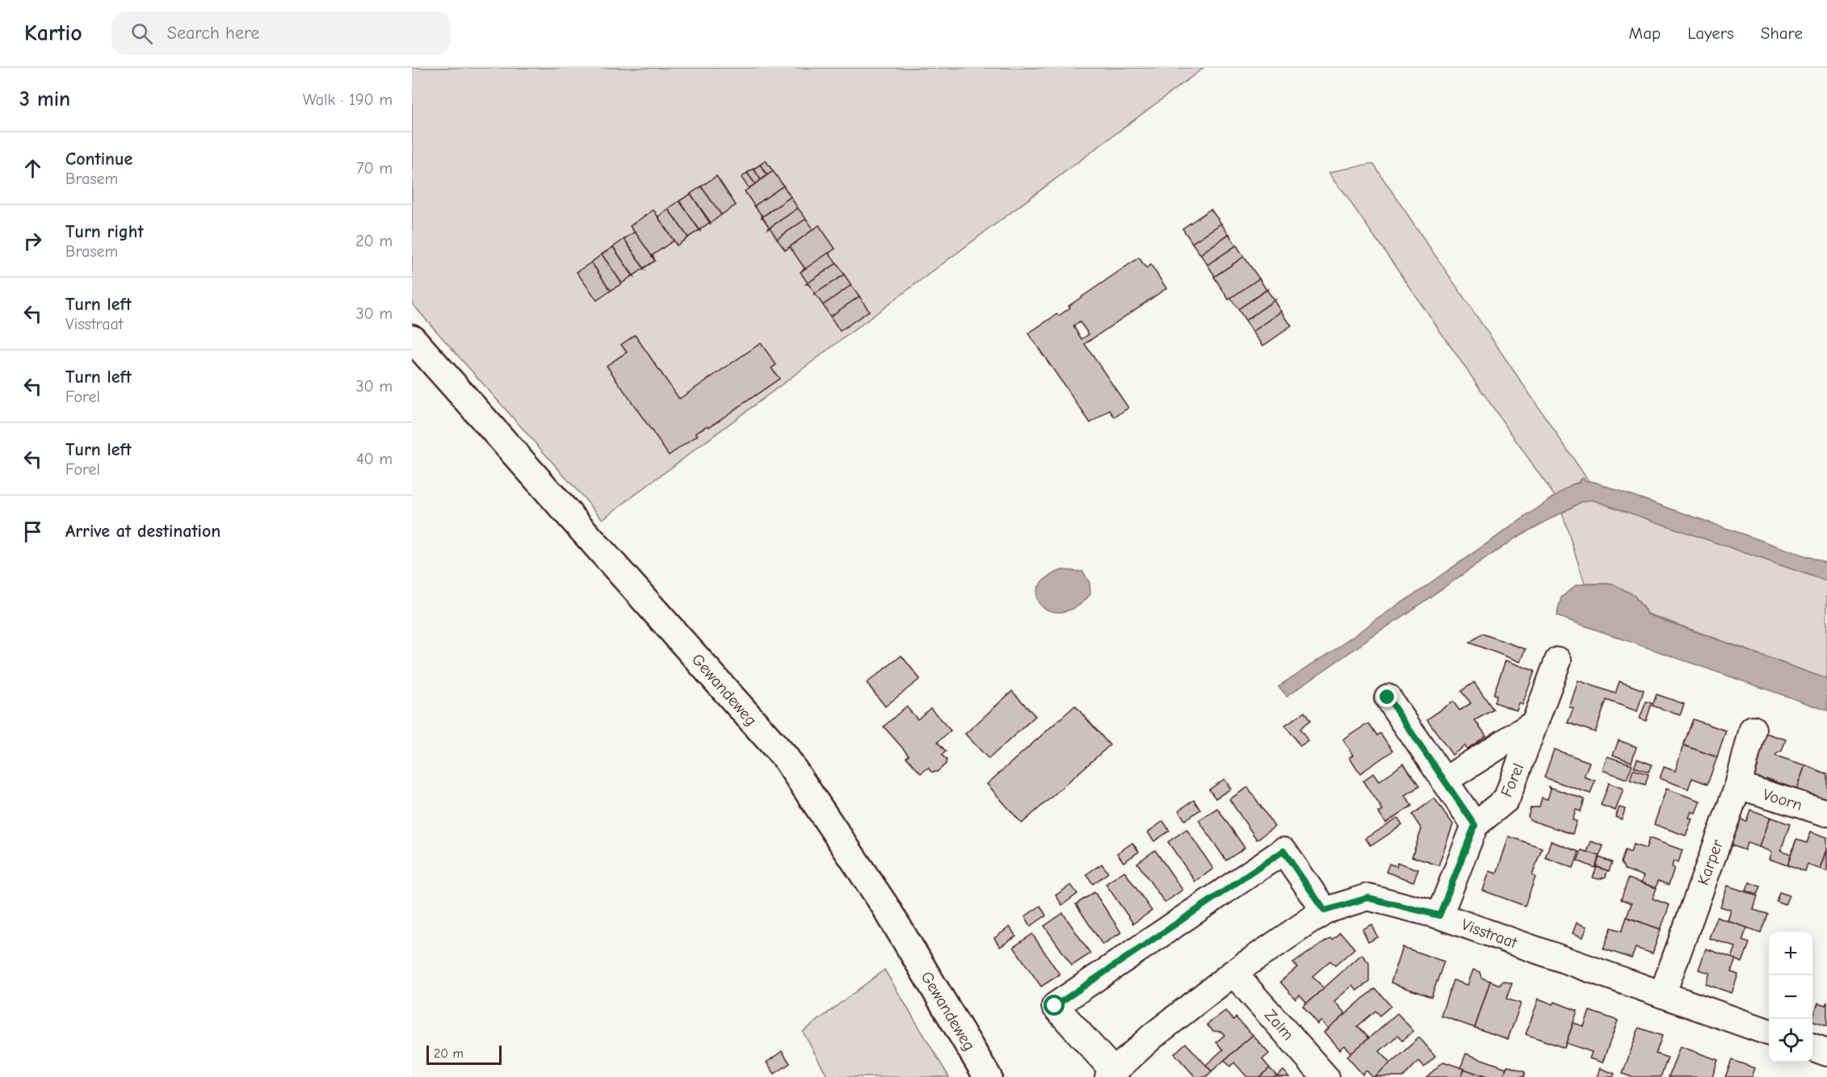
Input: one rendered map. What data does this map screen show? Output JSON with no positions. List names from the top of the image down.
{
  "streets": {
    "street": [
      "Gewandeweg",
      "Forel",
      "Voorn",
      "Karper",
      "Visstraat",
      "Zalm"
    ]
  },
  "crossings": [
    ["Forel", "Visstraat"],
    ["Voorn", "Karper"],
    ["Karper", "Visstraat"],
    ["Visstraat", "Zalm"]
  ],
  "scale_bar": "20 m",
  "page": {
    "header": "Kartio",
    "search": "Search here",
    "nav": ["Map", "Layers", "Share"],
    "heading": ["3 min", "Walk · 190 m"],
    "list": [
      ["Continue", "Brasem", "70 m"],
      ["Turn right", "Brasem", "20 m"],
      ["Turn left", "Visstraat", "30 m"],
      ["Turn left", "Forel", "30 m"],
      ["Turn left", "Forel", "40 m"],
      "Arrive at destination"
    ],
    "map_buttons": ["+", "−"],
    "scale": "20 m"
  }
}
